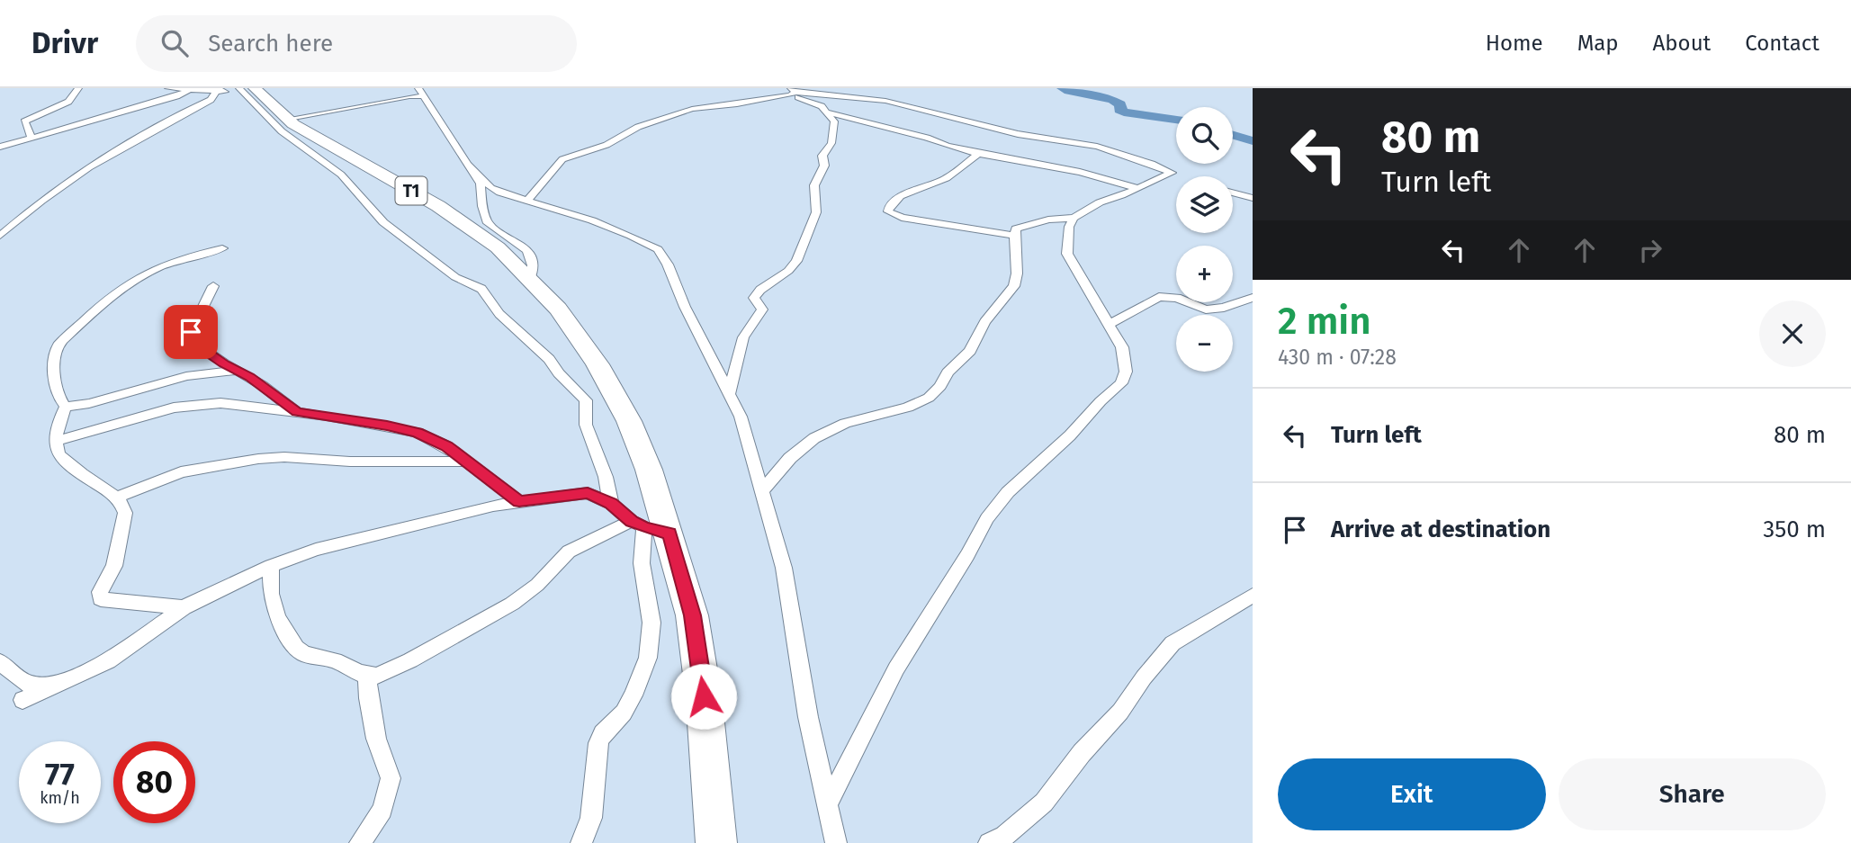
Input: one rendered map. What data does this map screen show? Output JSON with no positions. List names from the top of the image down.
{
  "streets": {
    "highway": ["T1"]
  },
  "page": {
    "header": "Drivr",
    "search": "Search here",
    "nav": [
      "Home",
      "Map",
      "About",
      "Contact"
    ],
    "turn": ["80 m", "Turn left"],
    "map_buttons": ["+", "−"],
    "heading": ["2 min", "430 m · 07:28"],
    "list": [
      {
        "name": "Turn left",
        "value": "80 m"
      },
      {
        "name": "Arrive at destination",
        "value": "350 m"
      }
    ],
    "speed": "77 km/h",
    "limit": "80",
    "buttons": ["Exit", "Share"]
  }
}
